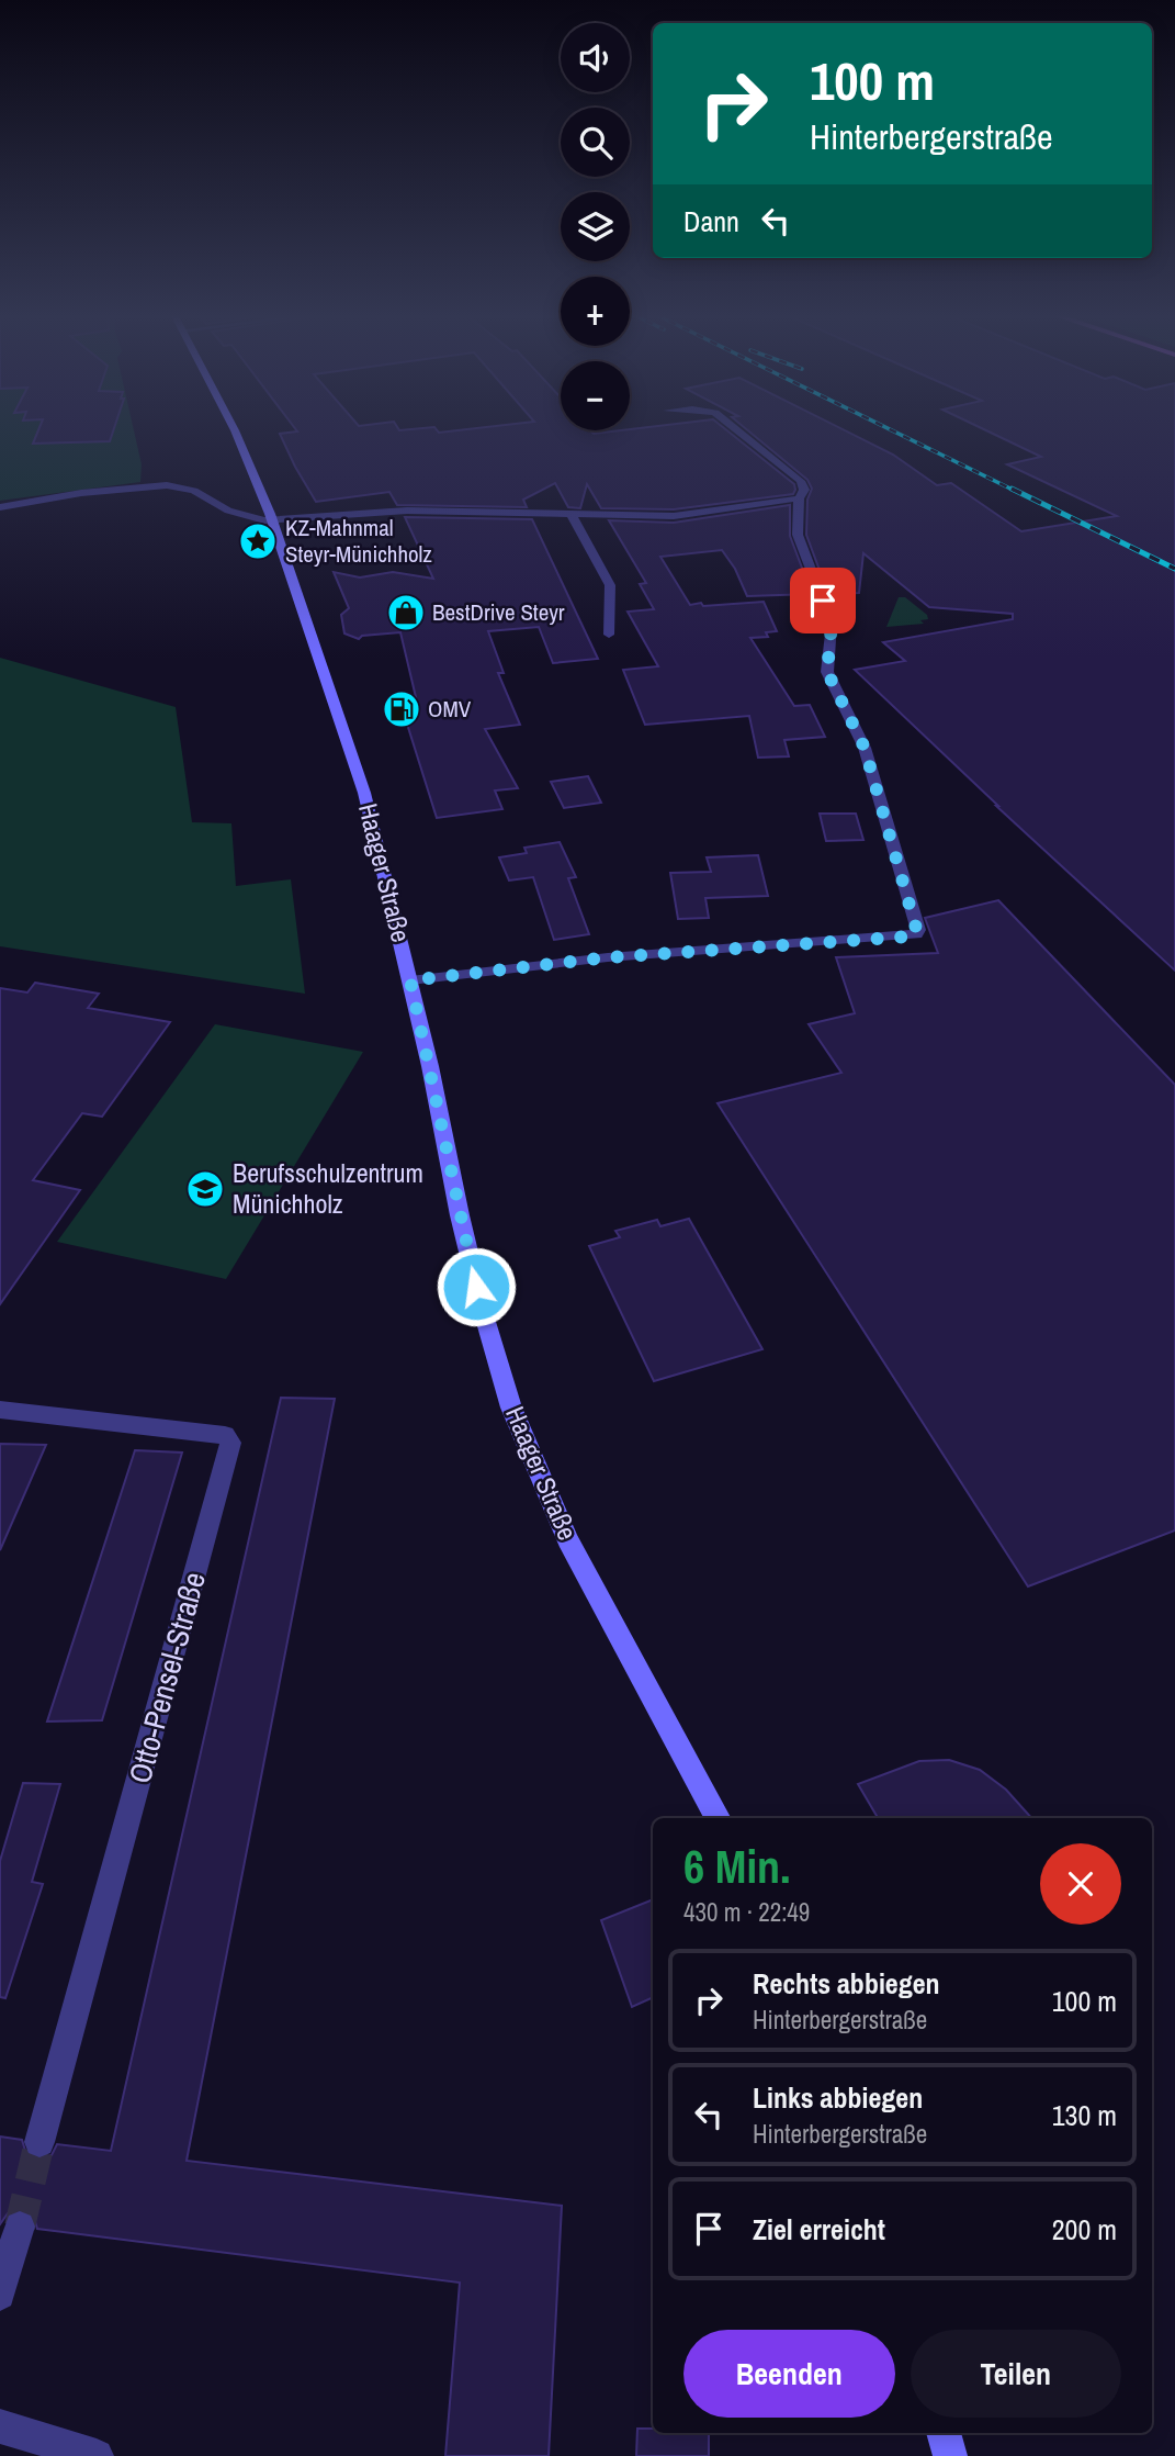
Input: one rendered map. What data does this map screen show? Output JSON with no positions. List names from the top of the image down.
{
  "streets": {
    "main road": ["Haager Straße"],
    "street": ["Otto-Pensel-Straße"]
  },
  "places": {
    "place": ["KZ-Mahnmal Steyr-Münichholz"],
    "shop": ["BestDrive Steyr"],
    "fuel station": ["OMV"],
    "school or university": ["Berufsschulzentrum Münichholz"]
  },
  "page": {
    "map_buttons": ["+", "−"],
    "turn": ["100 m", "Hinterbergerstraße"],
    "then": "Dann",
    "heading": ["6 Min.", "430 m · 22:49"],
    "list": [
      {
        "name": "Rechts abbiegen",
        "note": "Hinterbergerstraße",
        "value": "100 m"
      },
      {
        "name": "Links abbiegen",
        "note": "Hinterbergerstraße",
        "value": "130 m"
      },
      {
        "name": "Ziel erreicht",
        "value": "200 m"
      }
    ],
    "buttons": ["Beenden", "Teilen"]
  }
}
